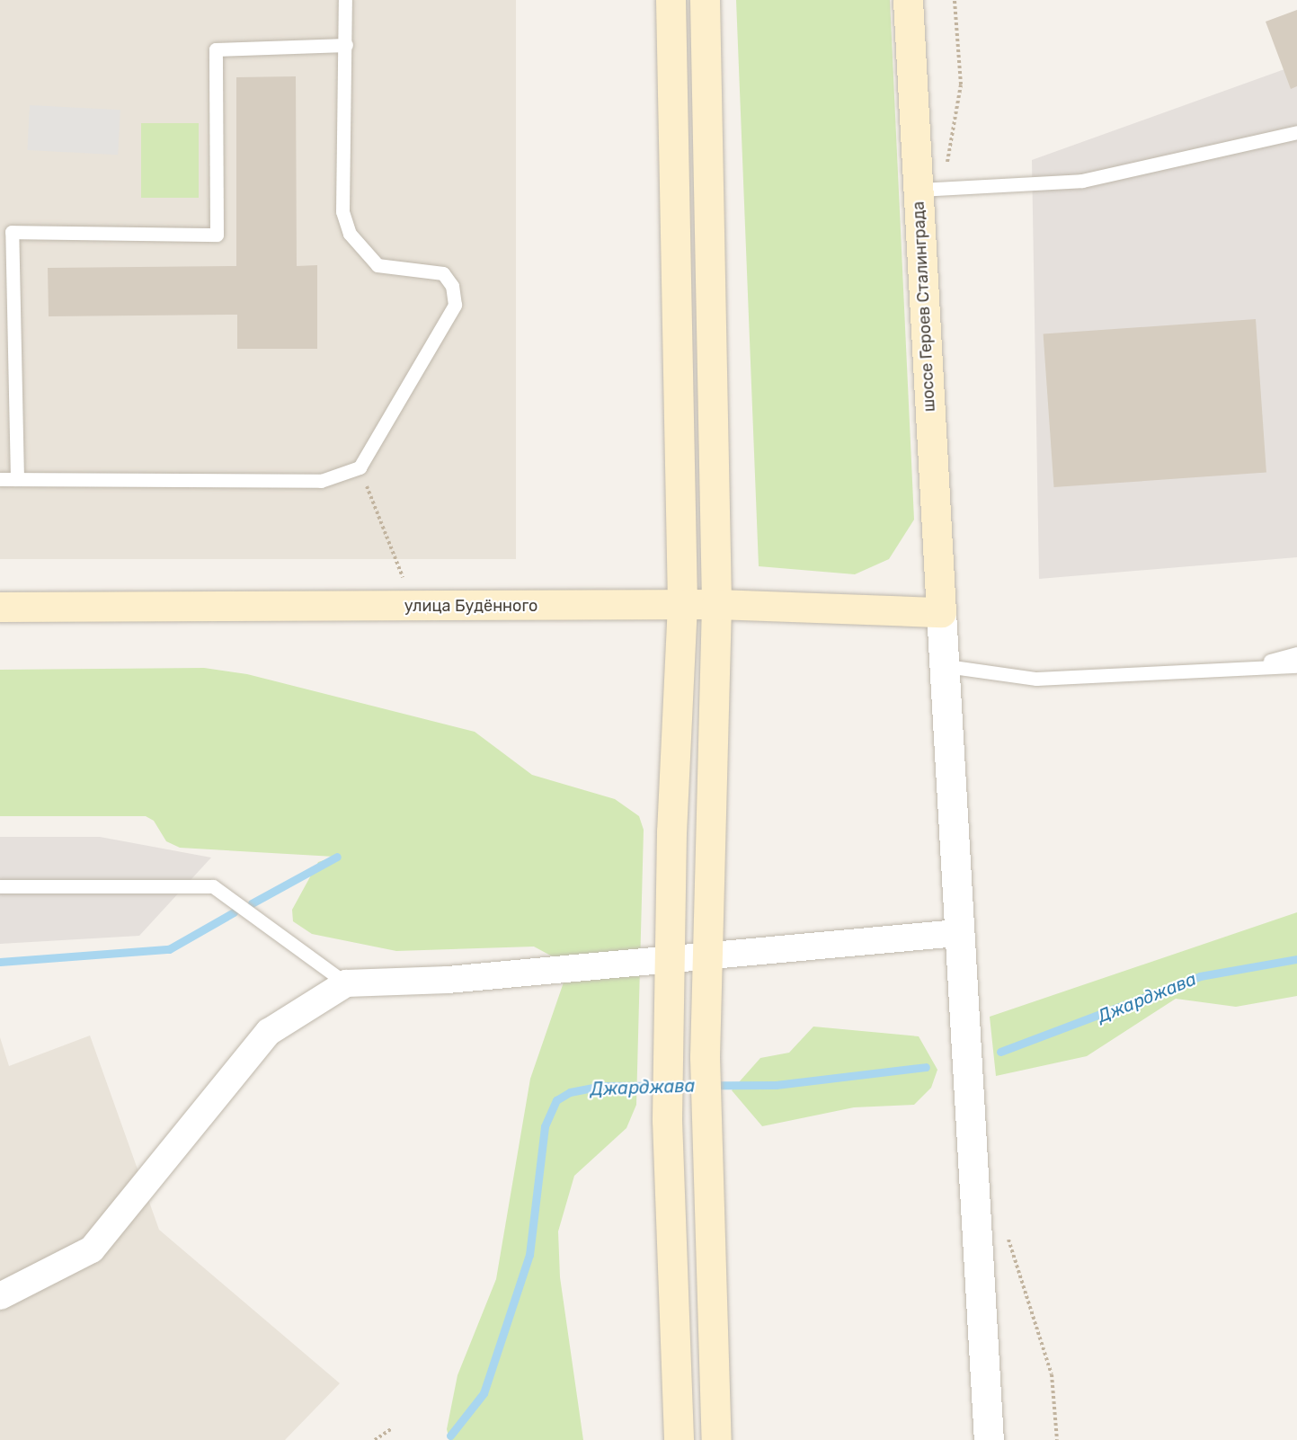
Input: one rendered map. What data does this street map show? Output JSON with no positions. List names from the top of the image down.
{
  "streets": {
    "main road": ["шоссе Героев Сталинграда", "улица Будённого"]
  },
  "crossings": [
    ["шоссе Героев Сталинграда", "улица Будённого"]
  ],
  "water": ["Джарджава"]
}
